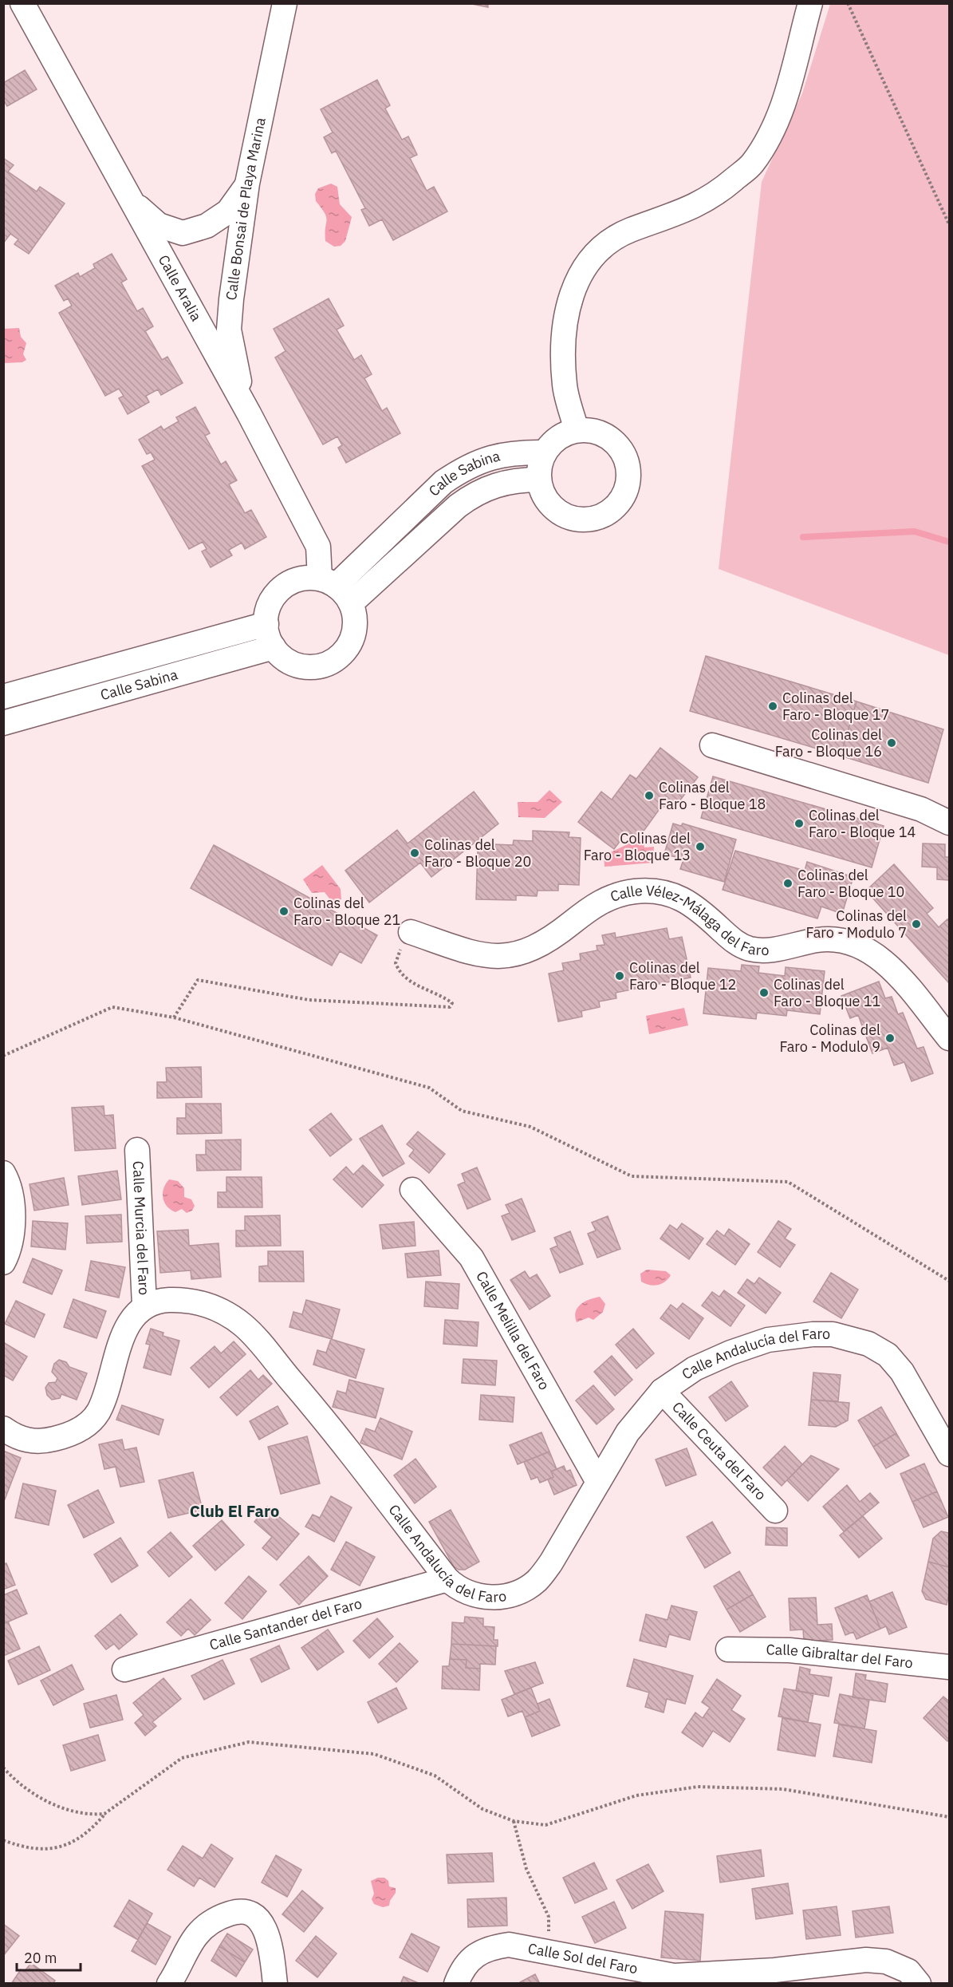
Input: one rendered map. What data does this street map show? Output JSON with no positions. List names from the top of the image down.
{
  "streets": {
    "street": [
      "Calle Bonsai de Playa Marina",
      "Calle Aralia",
      "Calle Sabina",
      "Calle Vélez-Málaga del Faro",
      "Calle Murcia del Faro",
      "Calle Melilla del Faro",
      "Calle Andalucía del Faro",
      "Calle Ceuta del Faro",
      "Calle Santander del Faro",
      "Calle Gibraltar del Faro",
      "Calle Sol del Faro"
    ]
  },
  "crossings": [
    ["Calle Bonsai de Playa Marina", "Calle Aralia"],
    ["Calle Aralia", "Calle Sabina"],
    ["Calle Murcia del Faro", "Calle Andalucía del Faro"],
    ["Calle Melilla del Faro", "Calle Andalucía del Faro"],
    ["Calle Andalucía del Faro", "Calle Ceuta del Faro"],
    ["Calle Andalucía del Faro", "Calle Santander del Faro"]
  ],
  "districts": ["Club El Faro"],
  "places": [
    "Colinas del Faro - Bloque 17",
    "Colinas del Faro - Bloque 16",
    "Colinas del Faro - Bloque 18",
    "Colinas del Faro - Bloque 14",
    "Colinas del Faro - Bloque 13",
    "Colinas del Faro - Bloque 20",
    "Colinas del Faro - Bloque 10",
    "Colinas del Faro - Bloque 21",
    "Colinas del Faro - Modulo 7",
    "Colinas del Faro - Bloque 12",
    "Colinas del Faro - Bloque 11",
    "Colinas del Faro - Modulo 9"
  ],
  "scale_bar": "20 m"
}
